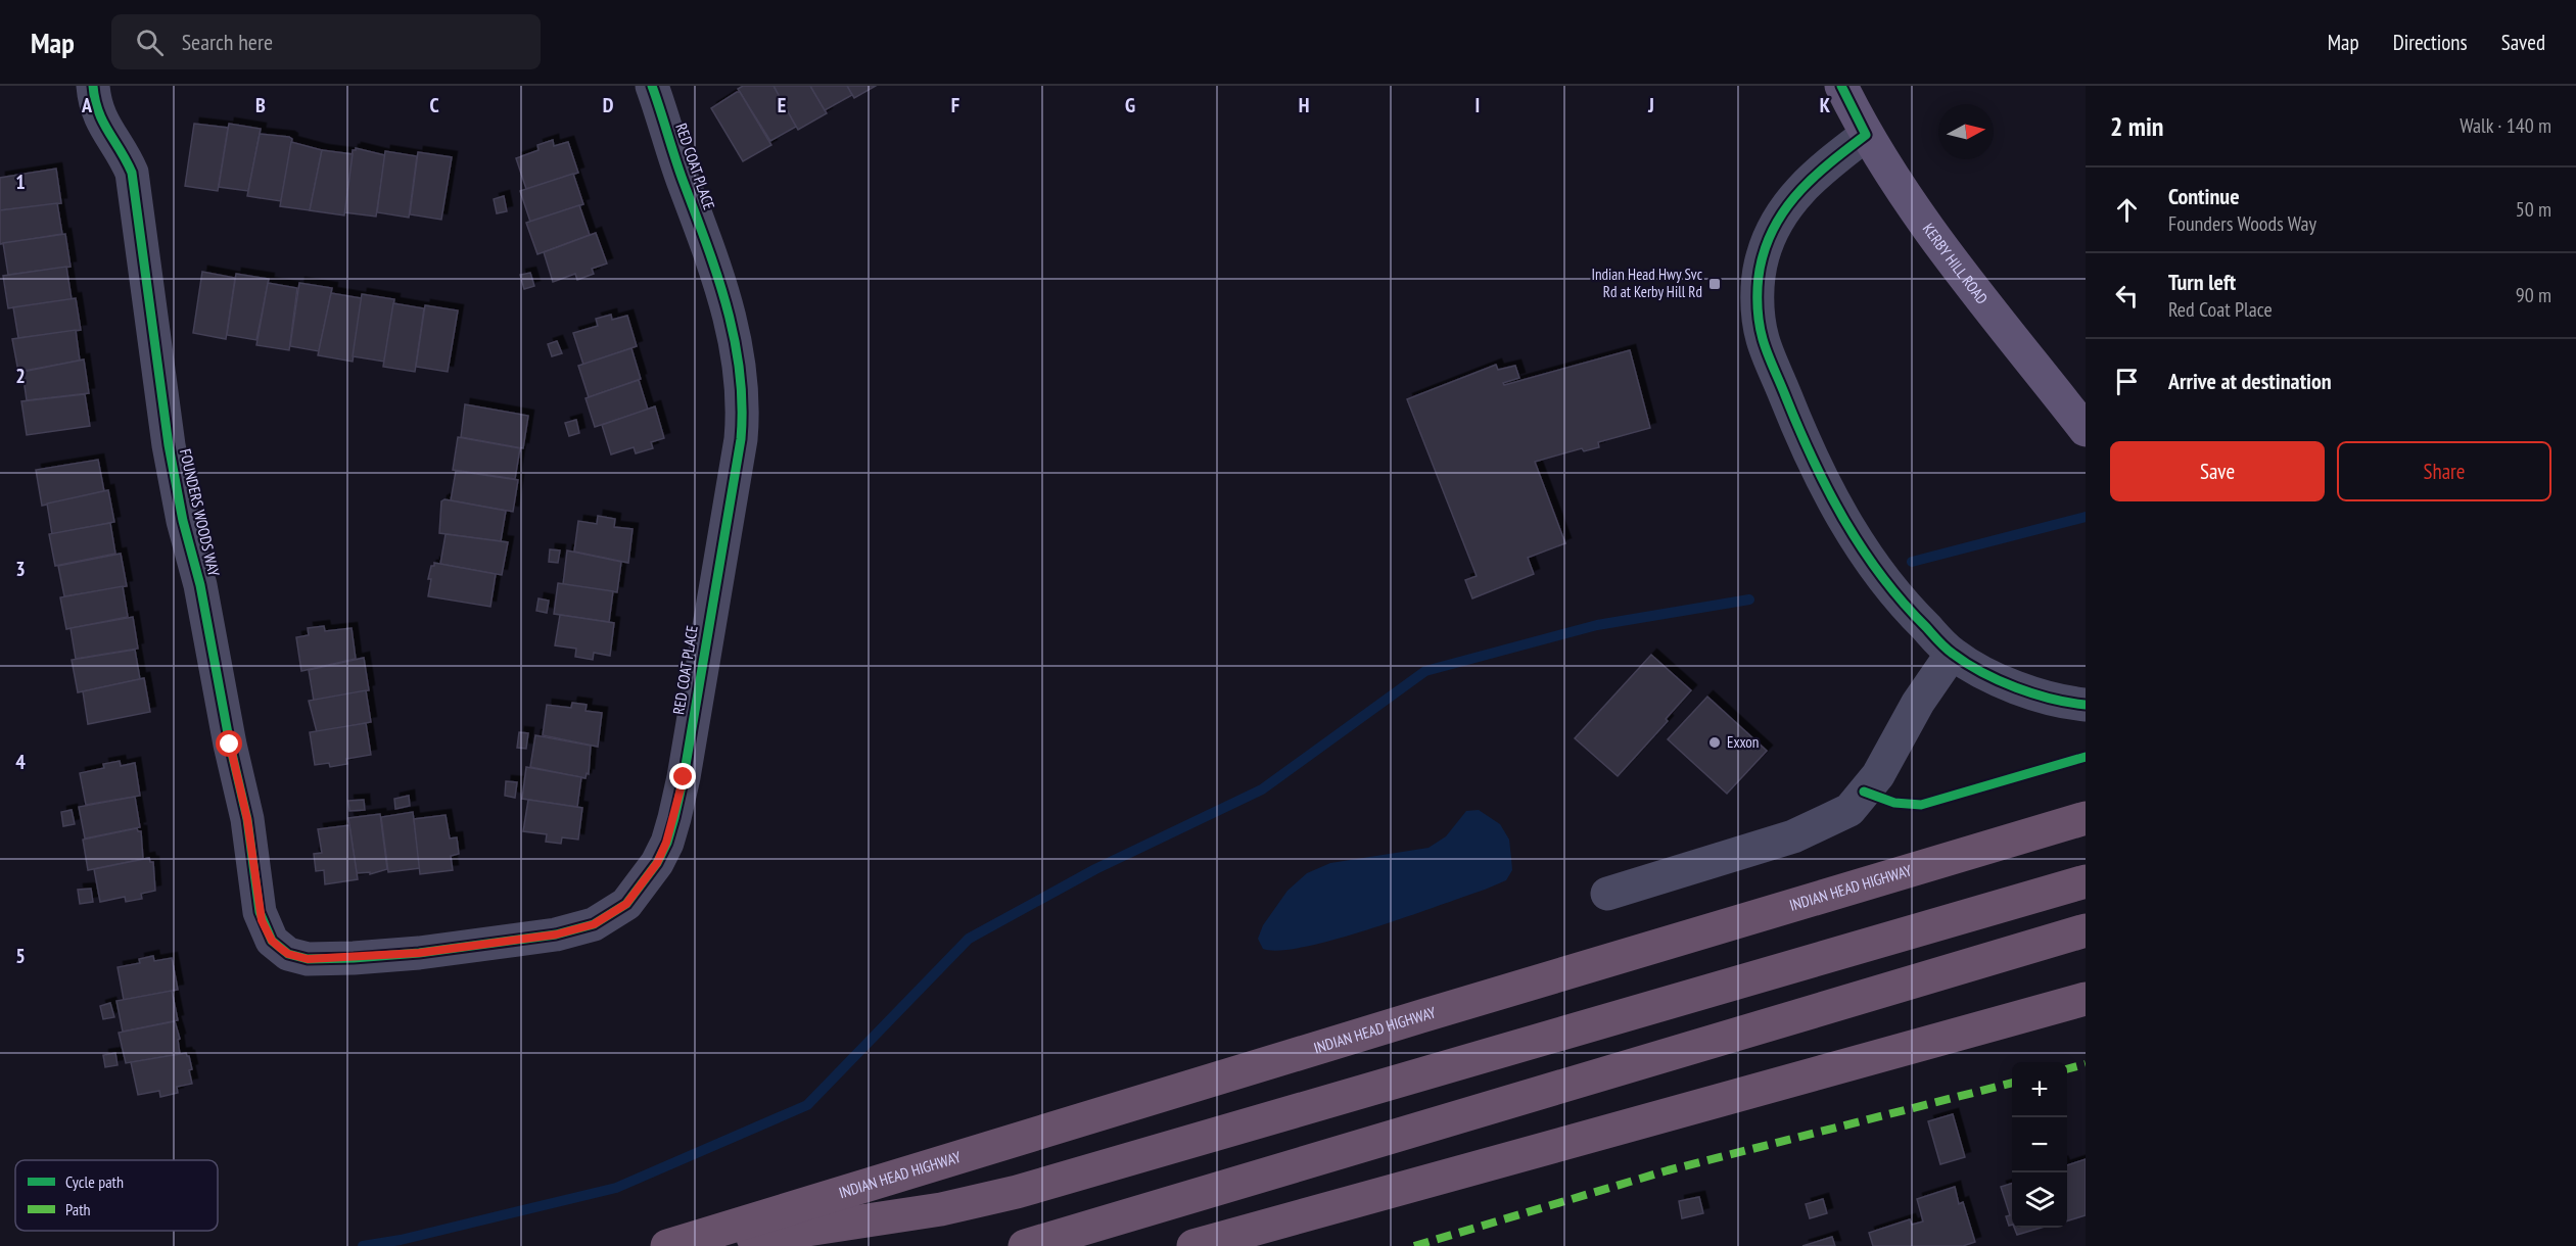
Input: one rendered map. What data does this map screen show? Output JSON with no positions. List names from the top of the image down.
{
  "streets": {
    "highway": ["INDIAN HEAD HIGHWAY"],
    "main road": ["KERBY HILL ROAD"],
    "street": ["RED COAT PLACE", "FOUNDERS WOODS WAY"]
  },
  "crossings": [
    ["RED COAT PLACE", "FOUNDERS WOODS WAY"]
  ],
  "places": {
    "transit": ["Indian Head Hwy Svc Rd at Kerby Hill Rd"],
    "other": ["Exxon"]
  },
  "legend": ["Cycle path", "Path"],
  "north": "right",
  "page": {
    "header": "Map",
    "search": "Search here",
    "nav": ["Map", "Directions", "Saved"],
    "heading": ["2 min", "Walk · 140 m"],
    "list": [
      ["Continue", "Founders Woods Way", "50 m"],
      ["Turn left", "Red Coat Place", "90 m"],
      "Arrive at destination"
    ],
    "buttons": ["Save", "Share"],
    "map_buttons": ["+", "−"]
  },
  "grid": {
    "columns": [
      "A",
      "B",
      "C",
      "D",
      "E",
      "F",
      "G",
      "H",
      "I",
      "J",
      "K"
    ],
    "rows": [
      "1",
      "2",
      "3",
      "4",
      "5"
    ]
  }
}
